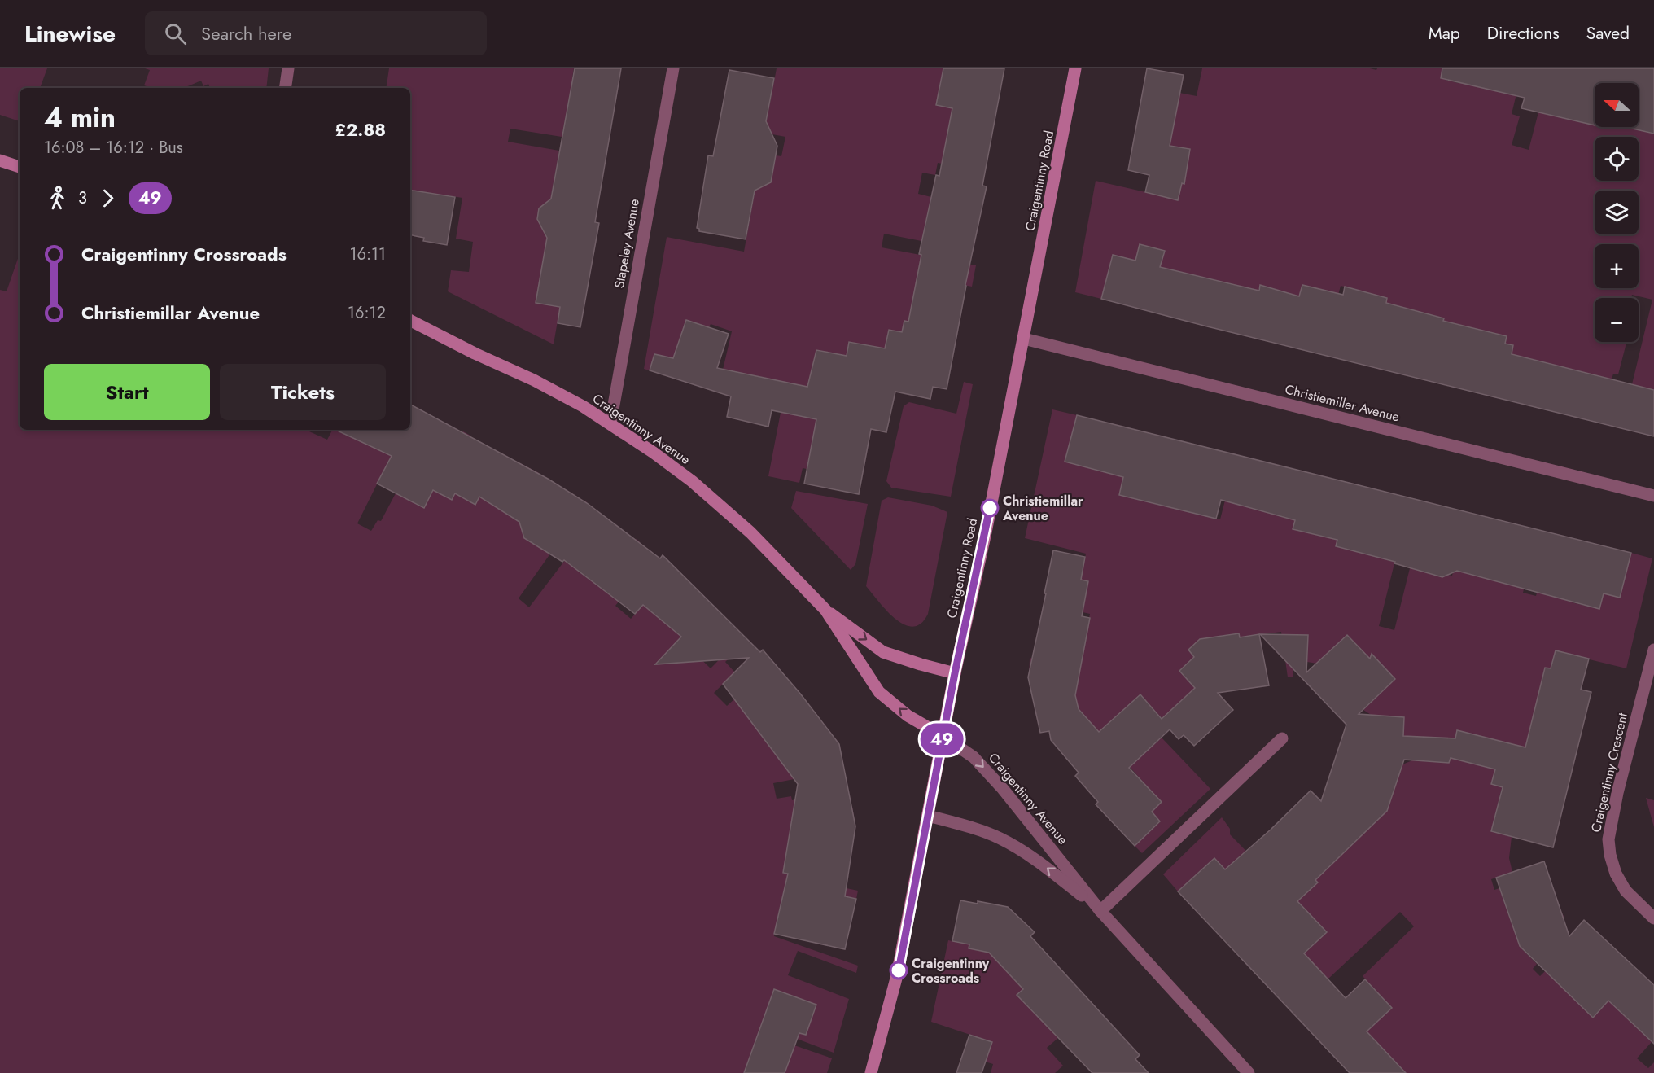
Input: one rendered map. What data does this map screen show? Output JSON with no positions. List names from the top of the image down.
{
  "streets": {
    "street": [
      "Craigentinny Road",
      "Stapeley Avenue",
      "Christiemiller Avenue",
      "Craigentinny Avenue",
      "Craigentinny Crescent"
    ]
  },
  "crossings": [
    ["Craigentinny Road", "Christiemiller Avenue"],
    ["Craigentinny Road", "Craigentinny Avenue"],
    ["Stapeley Avenue", "Craigentinny Avenue"]
  ],
  "places": ["Christiemillar Avenue", "Craigentinny Crossroads"],
  "lines": ["bus line 49"],
  "north": "left",
  "page": {
    "header": "Linewise",
    "search": "Search here",
    "nav": ["Map", "Directions", "Saved"],
    "on_map": "49",
    "map_buttons": ["+", "−"],
    "heading": ["4 min", "16:08 – 16:12 · Bus", "£2.88"],
    "legs": ["3", "49"],
    "list": [
      {
        "name": "Craigentinny Crossroads",
        "value": "16:11"
      },
      {
        "name": "Christiemillar Avenue",
        "value": "16:12"
      }
    ],
    "buttons": ["Start", "Tickets"]
  }
}
